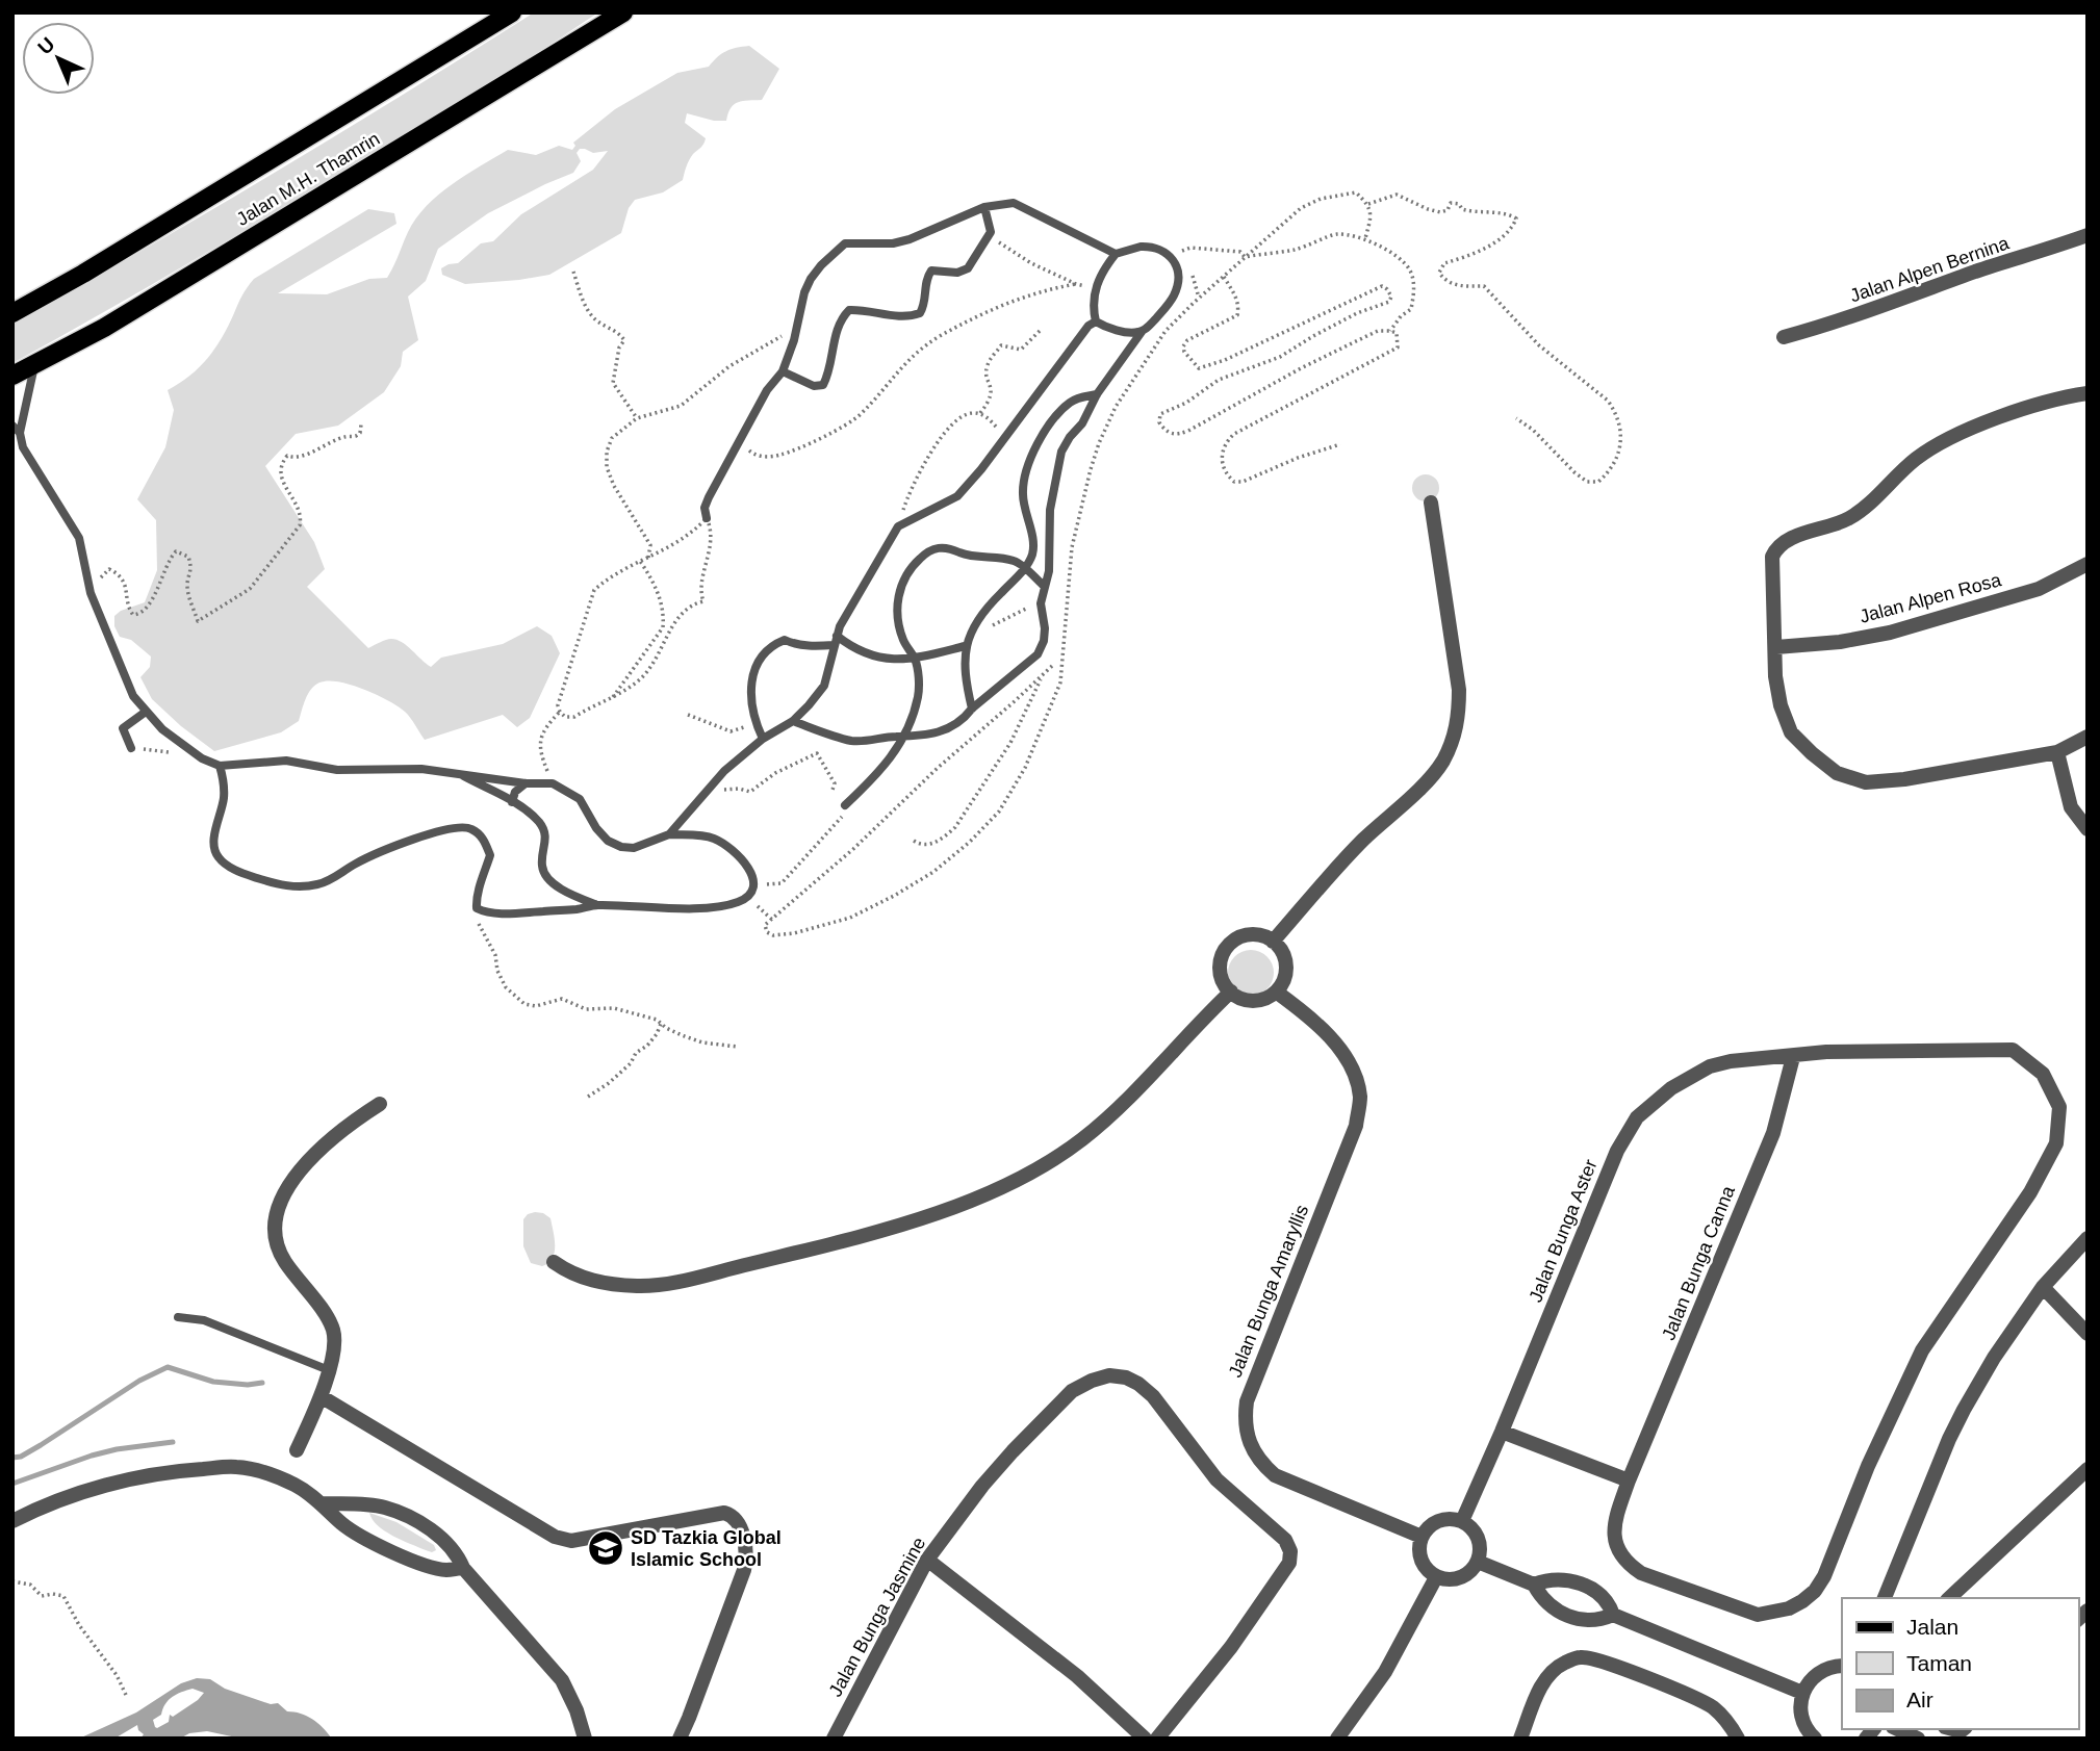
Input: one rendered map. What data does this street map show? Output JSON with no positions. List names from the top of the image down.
{
  "streets": {
    "main road": ["Jalan M.H. Thamrin"],
    "street": [
      "Jalan Alpen Bernina",
      "Jalan Alpen Rosa",
      "Jalan Bunga Aster",
      "Jalan Bunga Canna",
      "Jalan Bunga Amaryllis",
      "Jalan Bunga Jasmine"
    ]
  },
  "crossings": [
    ["Jalan Bunga Aster", "Jalan Bunga Canna"],
    ["Jalan Bunga Aster", "Jalan Bunga Amaryllis"]
  ],
  "places": {
    "school or university": ["SD Tazkia Global Islamic School"]
  },
  "legend": ["Jalan", "Taman", "Air"],
  "north": "top left"
}
